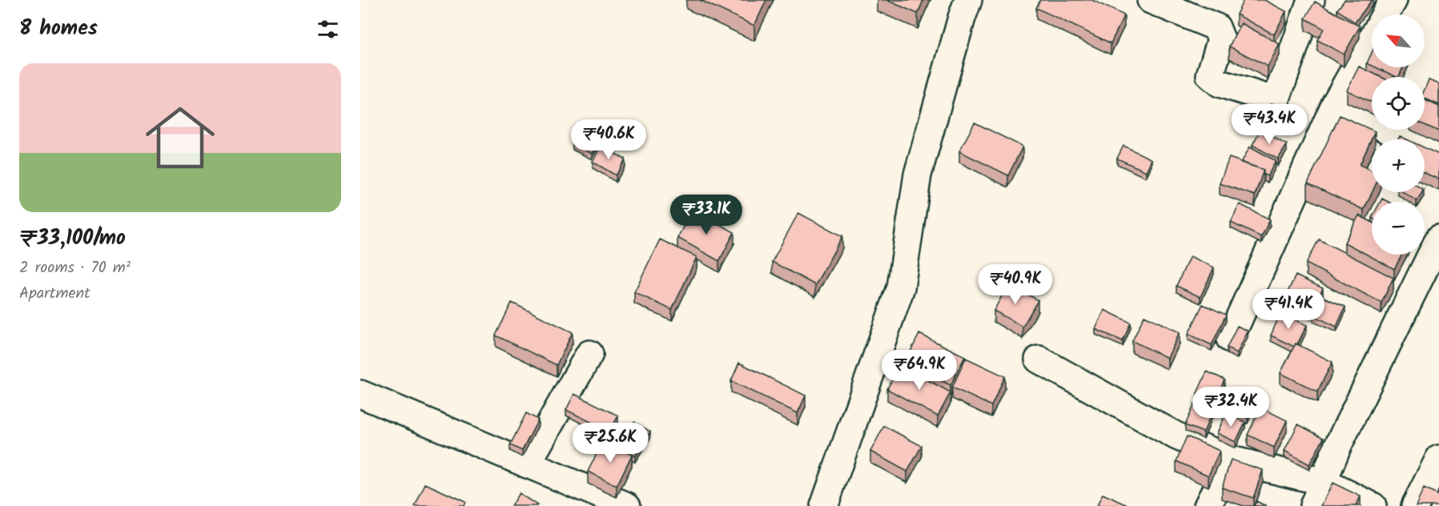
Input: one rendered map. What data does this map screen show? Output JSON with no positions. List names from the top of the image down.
{
  "north": "top left",
  "page": {
    "heading": "8 homes",
    "map_buttons": ["+", "−"],
    "list": [
      {
        "name": "₹33,100/mo",
        "note": "2 rooms · 70 m² · Apartment"
      }
    ],
    "price": [
      "₹43.4K",
      "₹40.6K",
      "₹33.1K",
      "₹40.9K",
      "₹41.4K",
      "₹64.9K",
      "₹32.4K",
      "₹25.6K"
    ]
  }
}
